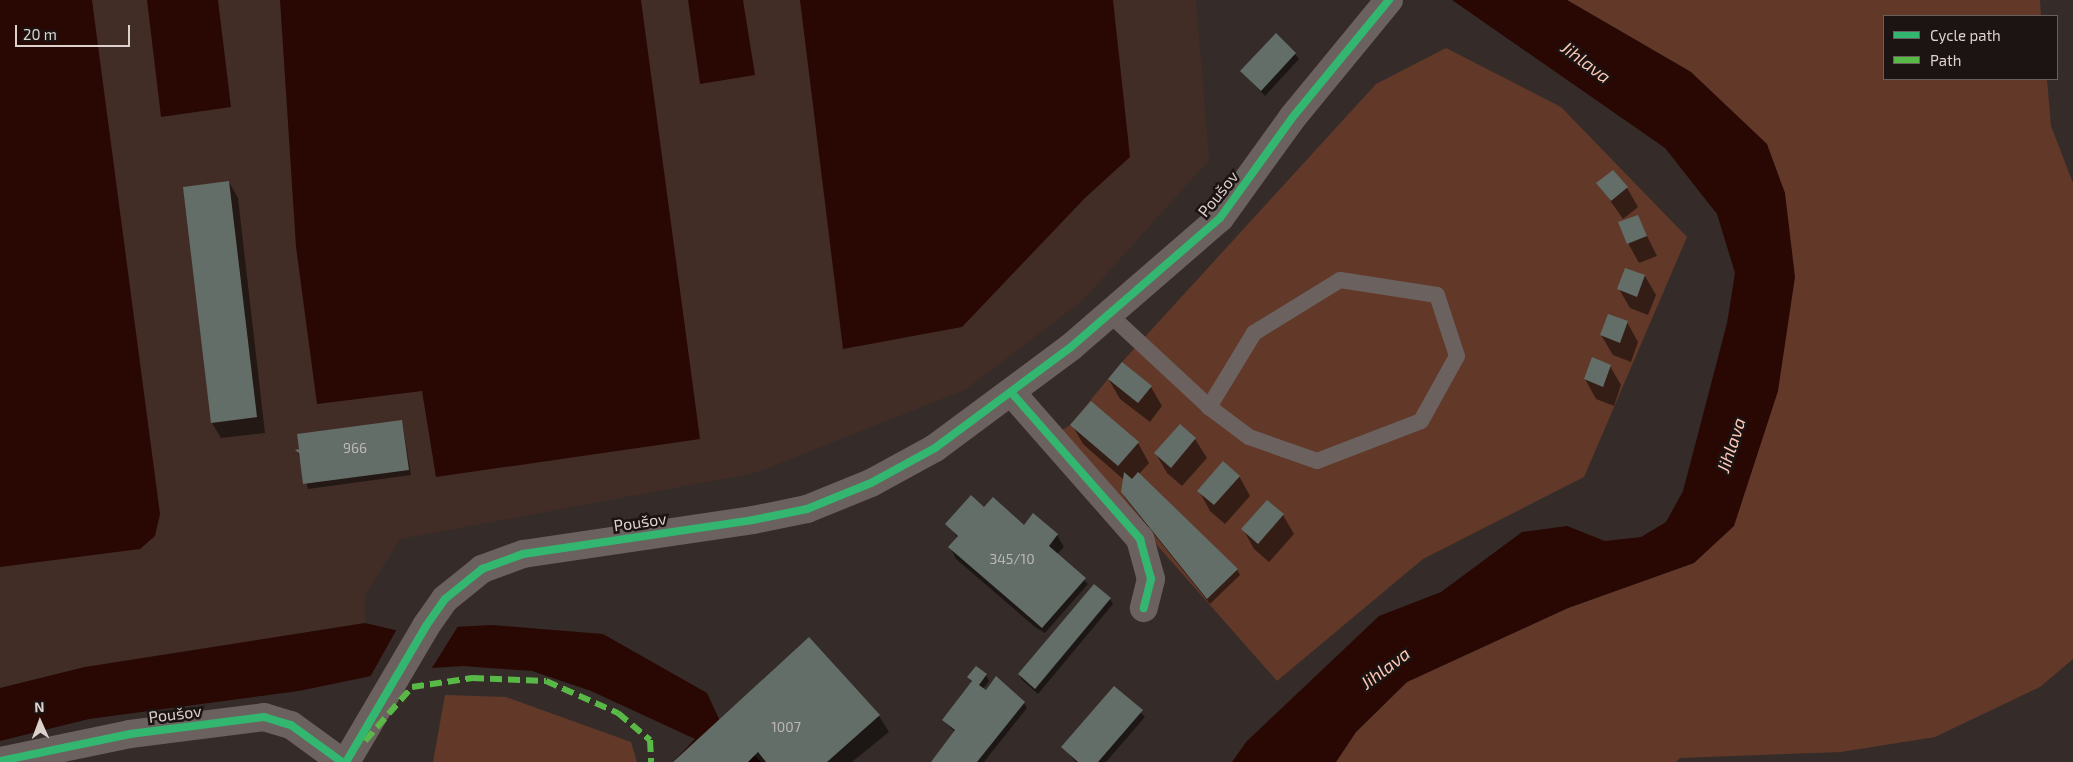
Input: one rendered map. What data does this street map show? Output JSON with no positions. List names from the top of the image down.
{
  "streets": {
    "street": ["Poušov"]
  },
  "water": ["Jihlava"],
  "house_numbers": ["966", "345/10", "1007"],
  "legend": ["Cycle path", "Path"],
  "scale_bar": "20 m",
  "north": "top"
}
